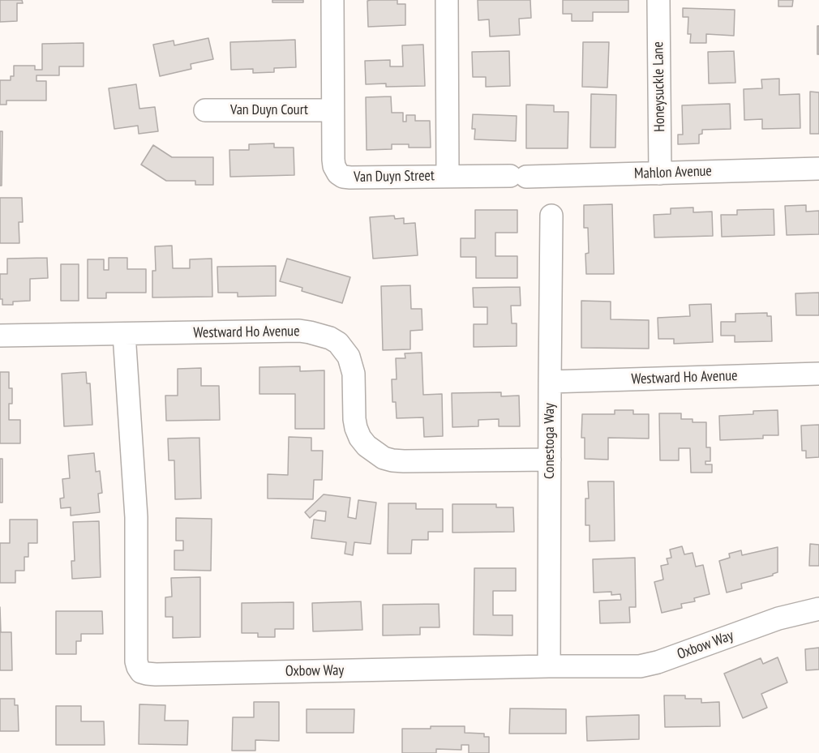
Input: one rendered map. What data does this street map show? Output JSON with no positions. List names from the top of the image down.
{
  "streets": {
    "street": [
      "Honeysuckle Lane",
      "Van Duyn Court",
      "Mahlon Avenue",
      "Van Duyn Street",
      "Westward Ho Avenue",
      "Conestoga Way",
      "Oxbow Way"
    ]
  },
  "crossings": [
    ["Honeysuckle Lane", "Mahlon Avenue"],
    ["Van Duyn Court", "Van Duyn Street"],
    ["Mahlon Avenue", "Van Duyn Street"],
    ["Westward Ho Avenue", "Conestoga Way"],
    ["Westward Ho Avenue", "Oxbow Way"],
    ["Conestoga Way", "Oxbow Way"]
  ]
}
